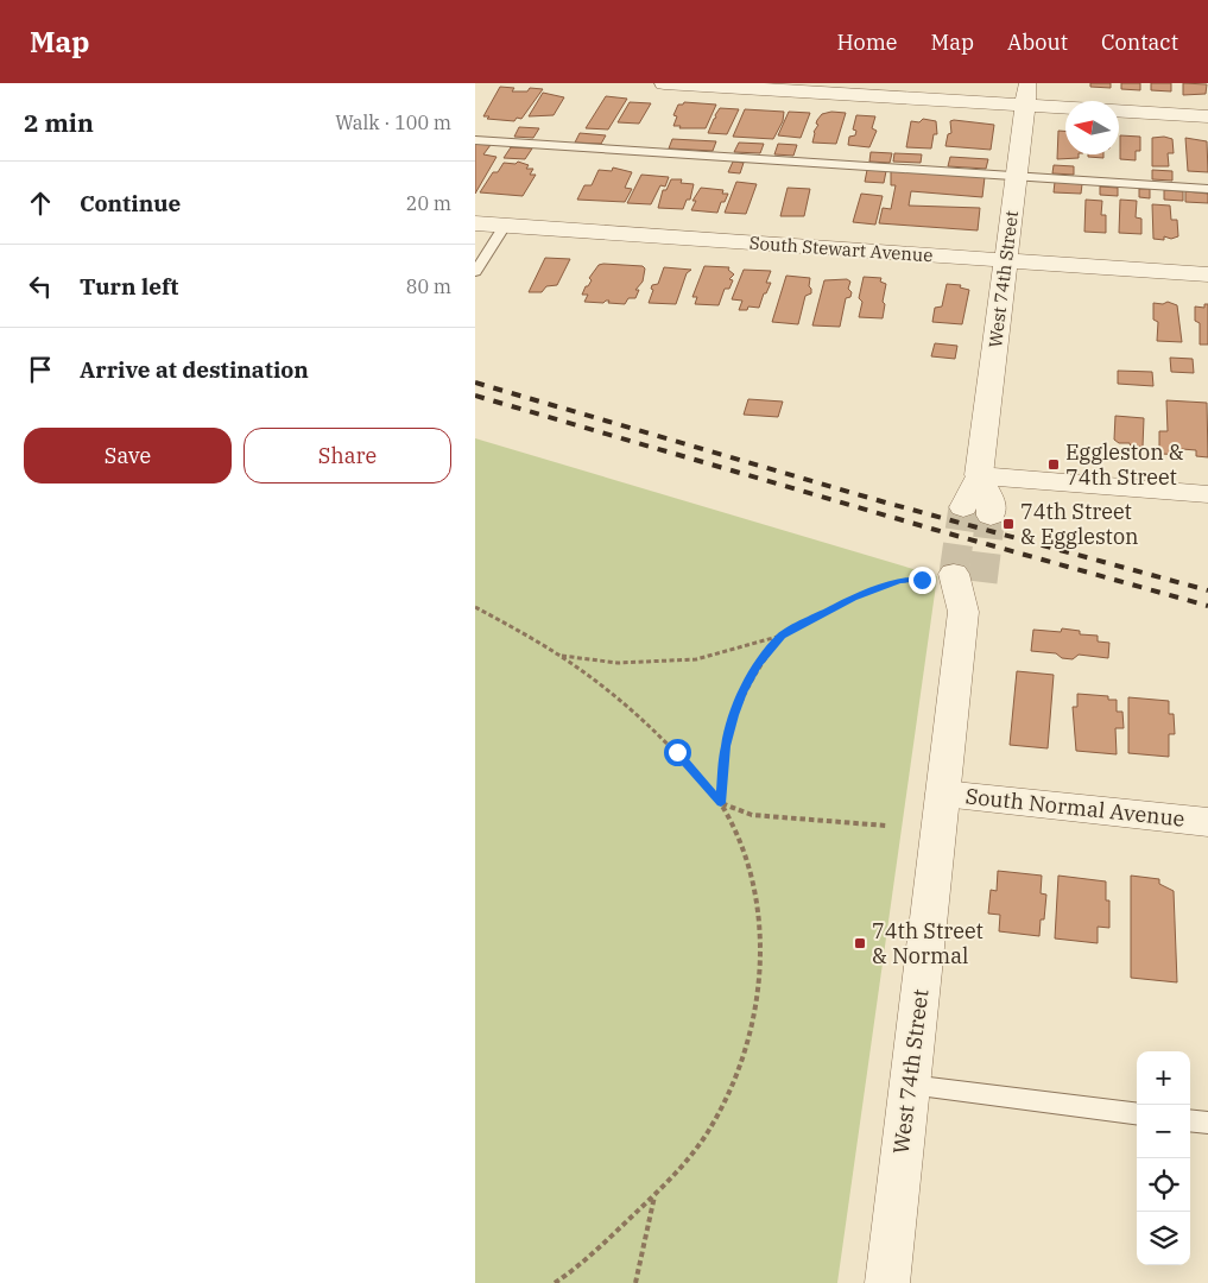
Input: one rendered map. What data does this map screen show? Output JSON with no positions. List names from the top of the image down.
{
  "streets": {
    "street": ["South Stewart Avenue", "West 74th Street", "South Normal Avenue"]
  },
  "crossings": [
    ["South Stewart Avenue", "West 74th Street"],
    ["West 74th Street", "South Normal Avenue"]
  ],
  "places": {
    "transit": ["Eggleston & 74th Street", "74th Street & Eggleston", "74th Street & Normal"]
  },
  "north": "left",
  "page": {
    "header": "Map",
    "nav": [
      "Home",
      "Map",
      "About",
      "Contact"
    ],
    "heading": ["2 min", "Walk · 100 m"],
    "list": [
      ["Continue", "20 m"],
      ["Turn left", "80 m"],
      "Arrive at destination"
    ],
    "buttons": ["Save", "Share"],
    "map_buttons": ["+", "−"]
  }
}
